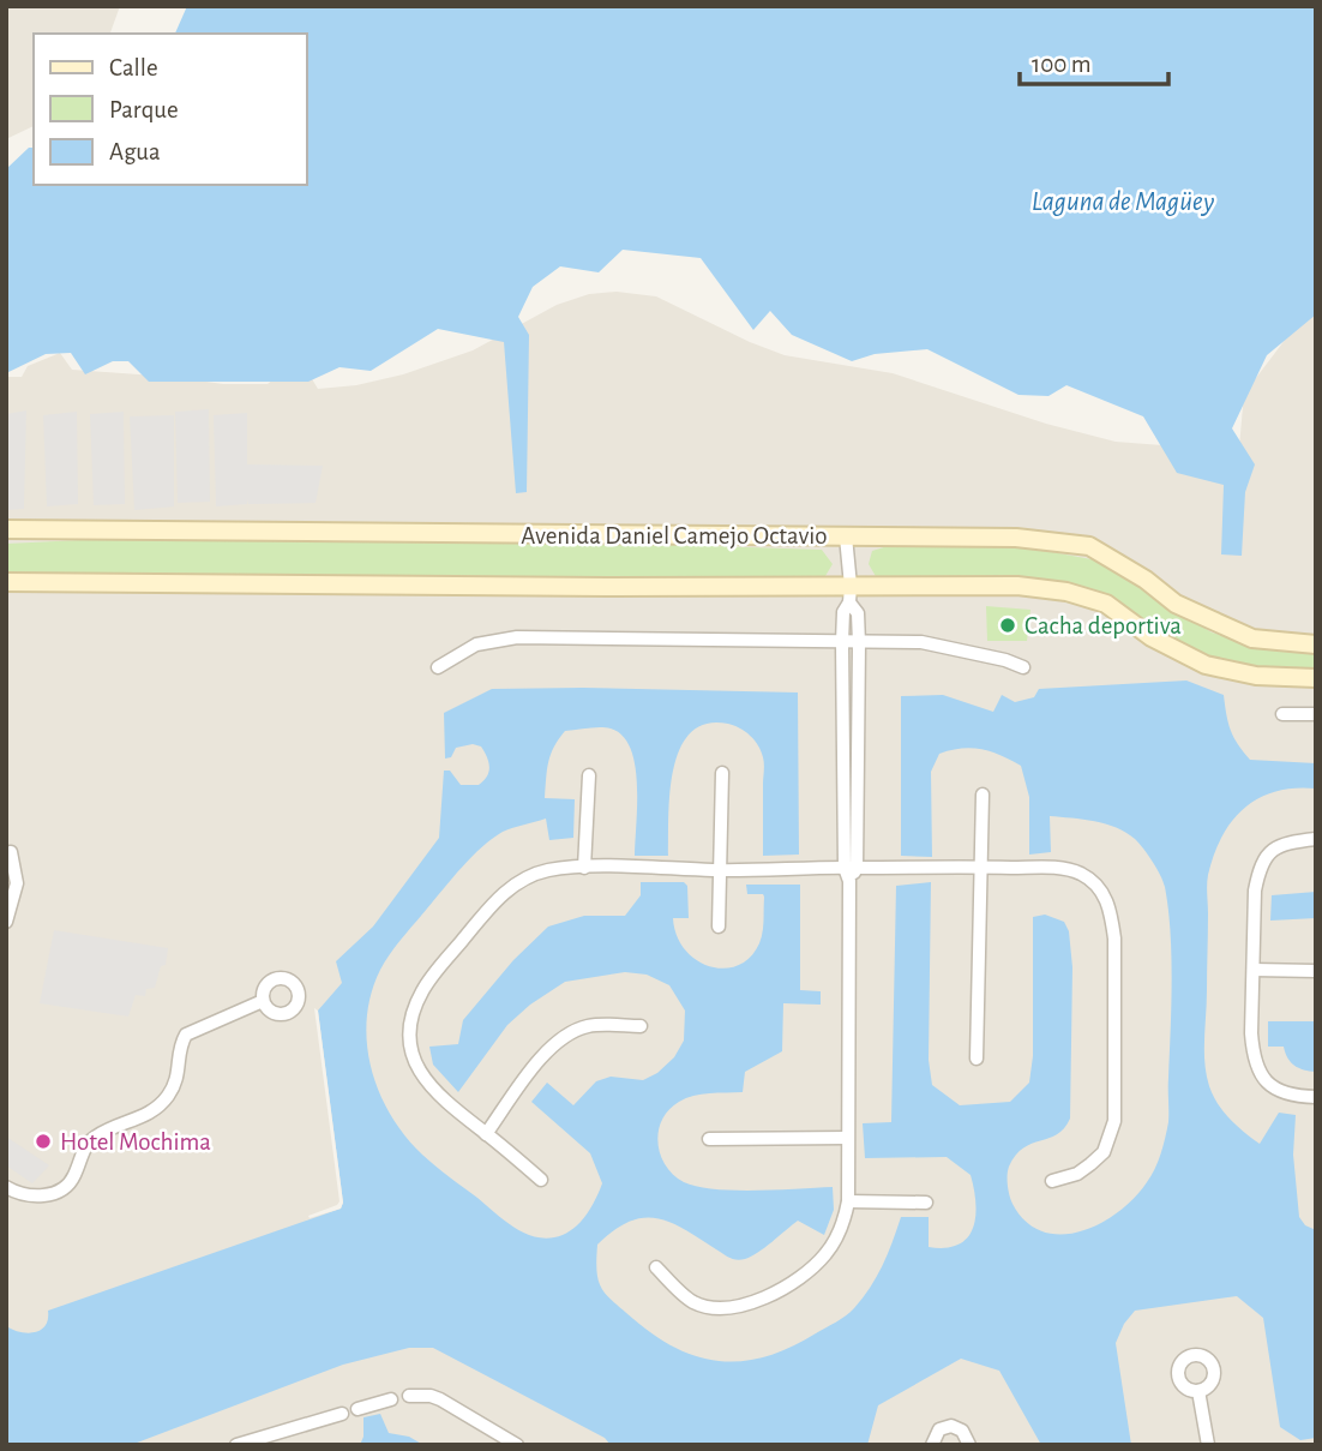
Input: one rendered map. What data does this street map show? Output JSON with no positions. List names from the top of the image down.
{
  "streets": {
    "main road": ["Avenida Daniel Camejo Octavio"]
  },
  "water": ["Laguna de Magüey"],
  "places": ["Cacha deportiva", "Hotel Mochima"],
  "legend": ["Calle", "Parque", "Agua"],
  "scale_bar": "100 m"
}
